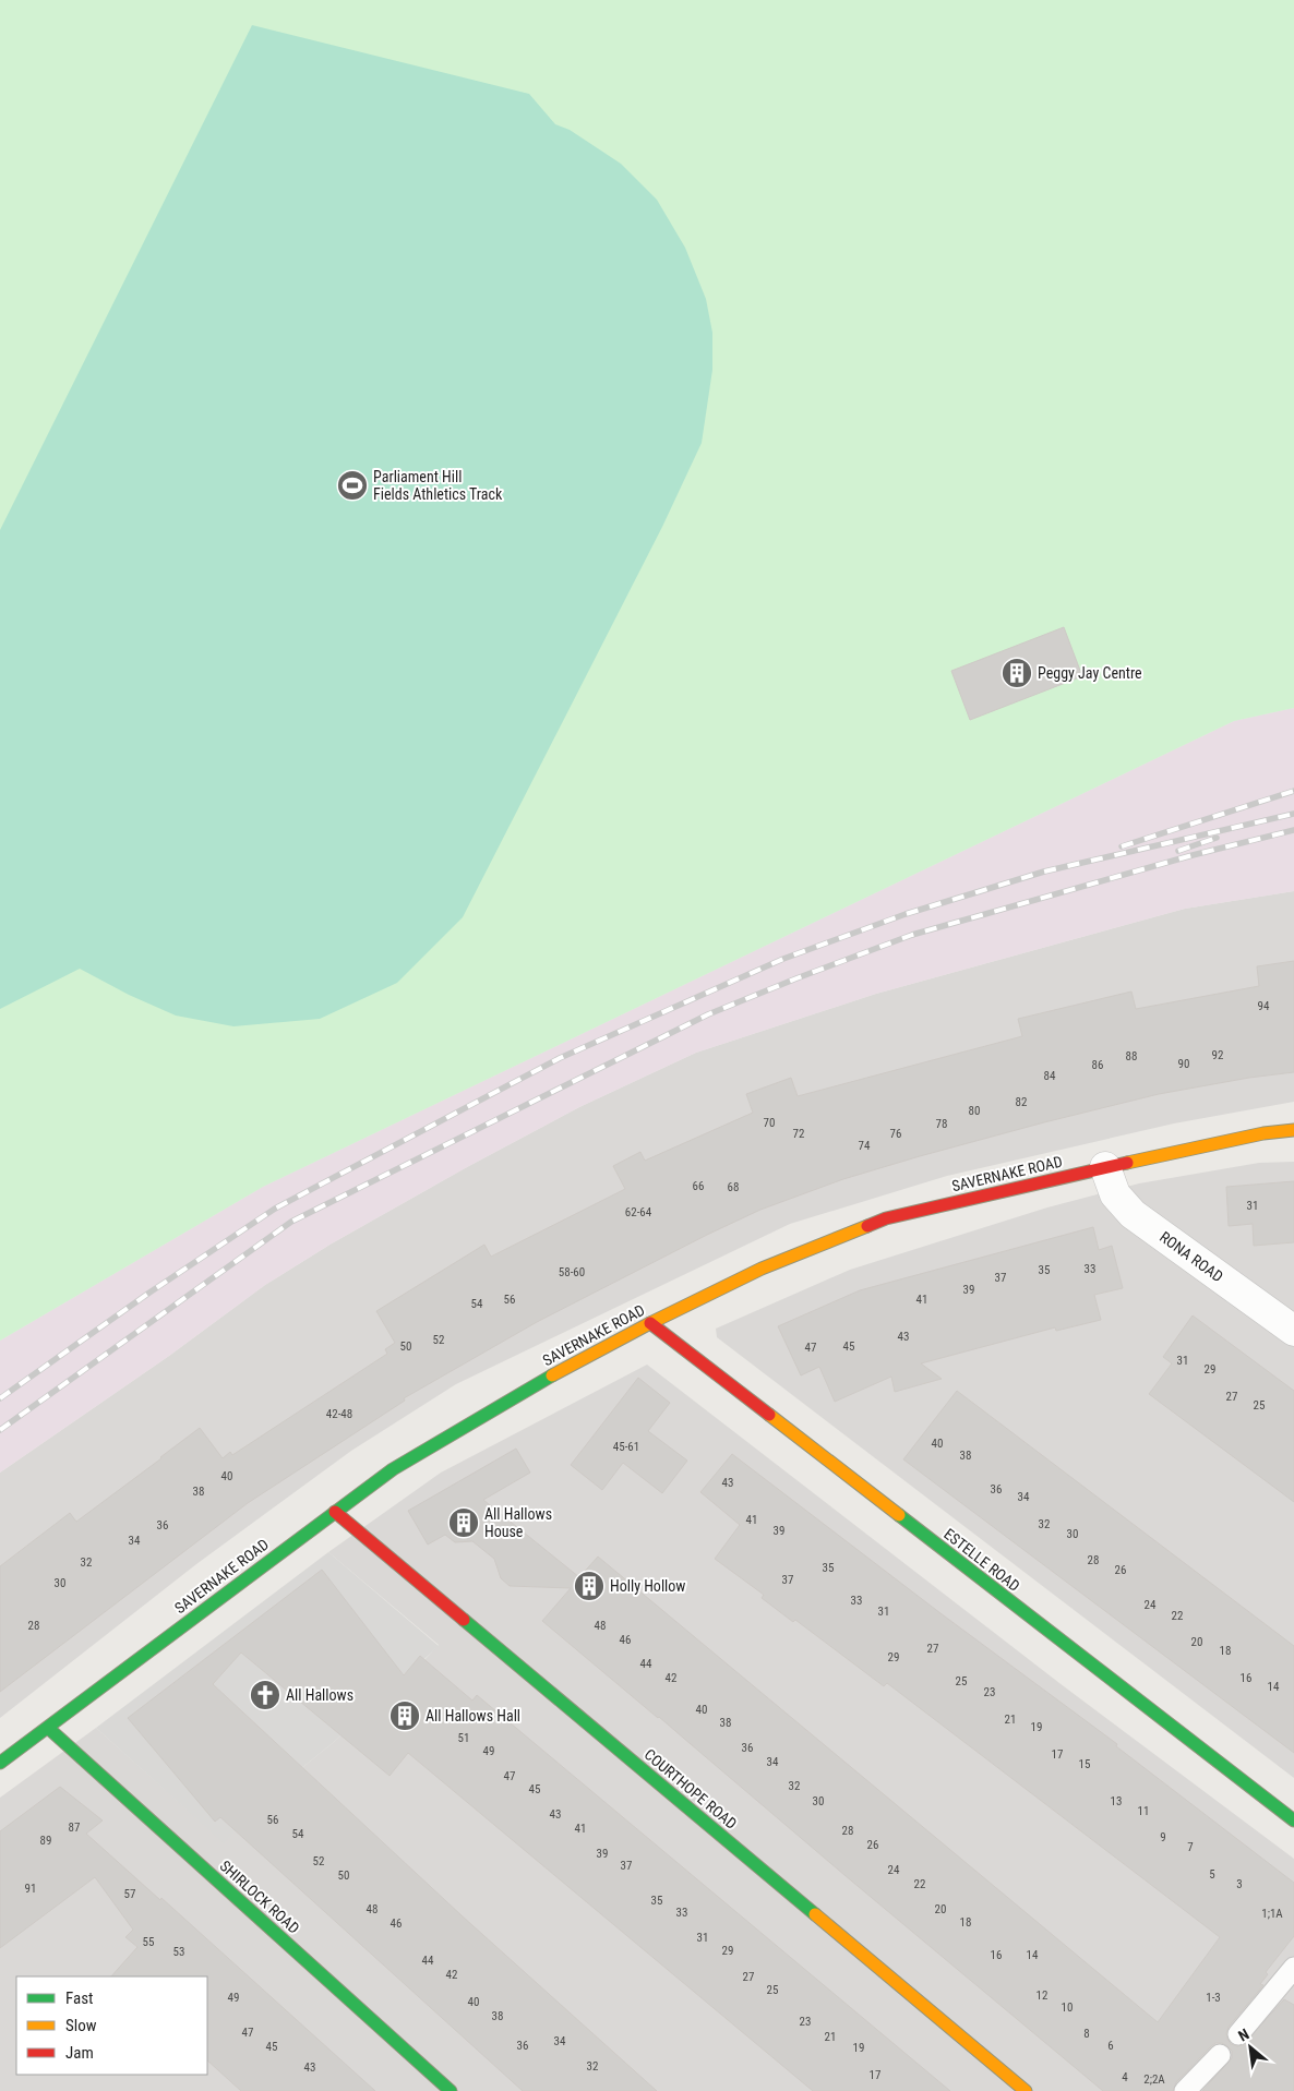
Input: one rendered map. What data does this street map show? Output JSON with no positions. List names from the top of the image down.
{
  "streets": {
    "street": [
      "SAVERNAKE ROAD",
      "RONA ROAD",
      "ESTELLE ROAD",
      "COURTHOPE ROAD",
      "SHIRLOCK ROAD"
    ]
  },
  "crossings": [
    ["SAVERNAKE ROAD", "RONA ROAD"],
    ["SAVERNAKE ROAD", "ESTELLE ROAD"],
    ["SAVERNAKE ROAD", "COURTHOPE ROAD"],
    ["SAVERNAKE ROAD", "SHIRLOCK ROAD"]
  ],
  "places": {
    "sports": ["Parliament Hill Fields Athletics Track"],
    "building": [
      "Peggy Jay Centre",
      "All Hallows House",
      "Holly Hollow",
      "All Hallows Hall"
    ],
    "church": ["All Hallows"]
  },
  "house_numbers": [
    "94",
    "92",
    "88",
    "90",
    "86",
    "84",
    "82",
    "80",
    "70",
    "78",
    "72",
    "76",
    "74",
    "66",
    "68",
    "31",
    "62-64",
    "33",
    "35",
    "58-60",
    "37",
    "39",
    "56",
    "41",
    "54",
    "43",
    "52",
    "50",
    "45",
    "47",
    "31",
    "29",
    "27",
    "25",
    "42-48",
    "40",
    "45-61",
    "38",
    "40",
    "43",
    "36",
    "38",
    "34",
    "41",
    "32",
    "36",
    "39",
    "30",
    "34",
    "28",
    "32",
    "35",
    "26",
    "37",
    "30",
    "33",
    "24",
    "31",
    "22",
    "28",
    "48",
    "46",
    "20",
    "27",
    "18",
    "29",
    "44",
    "42",
    "16",
    "25",
    "14",
    "23",
    "40",
    "21",
    "38",
    "19",
    "51",
    "36",
    "49",
    "17",
    "34",
    "15",
    "47",
    "32",
    "45",
    "30",
    "13",
    "11",
    "43",
    "56",
    "87",
    "41",
    "28",
    "54",
    "9",
    "89",
    "26",
    "7",
    "39",
    "52",
    "37",
    "24",
    "5",
    "50",
    "22",
    "3",
    "91",
    "57",
    "35",
    "48",
    "20",
    "33",
    "1;1A",
    "18",
    "46",
    "31",
    "55",
    "29",
    "53",
    "16",
    "14",
    "44",
    "42",
    "27",
    "25",
    "12",
    "49",
    "1-3",
    "40",
    "10",
    "38",
    "23",
    "47",
    "8",
    "21",
    "34",
    "36",
    "6",
    "45",
    "19",
    "32",
    "43",
    "17",
    "4",
    "2;2A"
  ],
  "legend": ["Fast", "Slow", "Jam"],
  "north": "top left"
}
